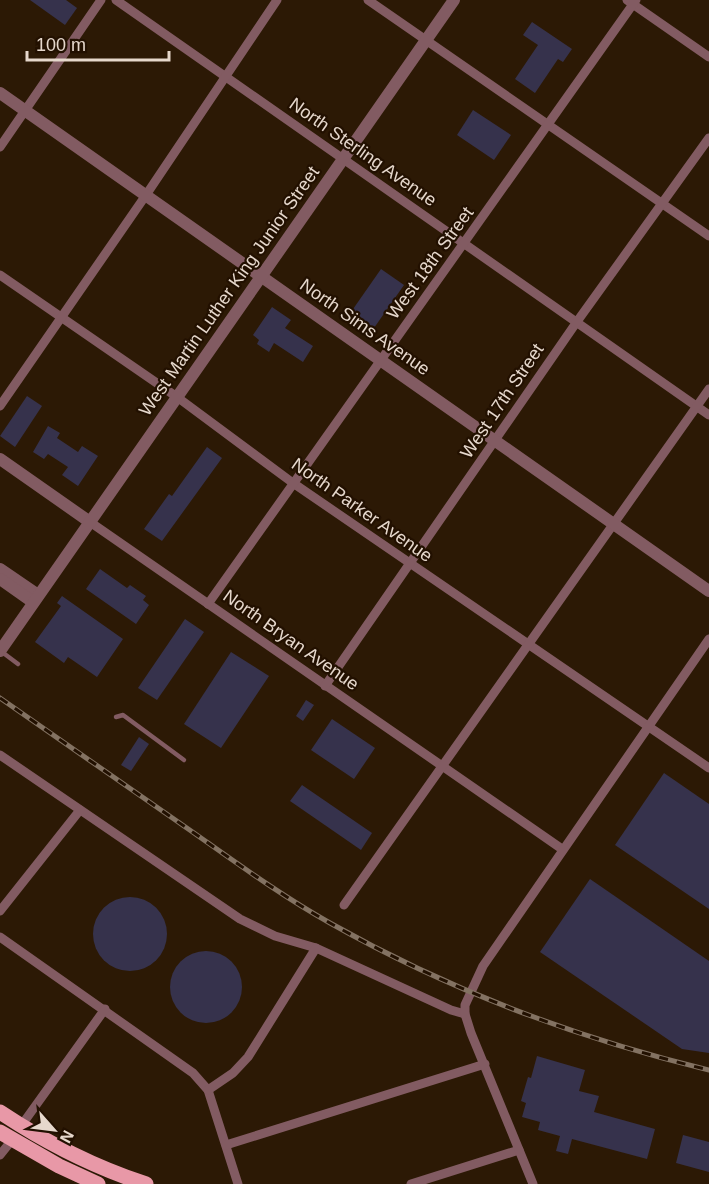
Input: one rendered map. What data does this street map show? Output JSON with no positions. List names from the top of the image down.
{
  "streets": {
    "street": [
      "North Sterling Avenue",
      "West 18th Street",
      "West Martin Luther King Junior Street",
      "North Sims Avenue",
      "West 17th Street",
      "North Parker Avenue",
      "North Bryan Avenue"
    ]
  },
  "crossings": [
    ["North Sterling Avenue", "West 18th Street"],
    ["North Sterling Avenue", "West Martin Luther King Junior Street"],
    ["North Sterling Avenue", "West 17th Street"],
    ["West 18th Street", "North Sims Avenue"],
    ["West 18th Street", "North Parker Avenue"],
    ["West 18th Street", "North Bryan Avenue"],
    ["West Martin Luther King Junior Street", "North Sims Avenue"],
    ["West Martin Luther King Junior Street", "North Parker Avenue"],
    ["West Martin Luther King Junior Street", "North Bryan Avenue"],
    ["North Sims Avenue", "West 17th Street"],
    ["West 17th Street", "North Parker Avenue"],
    ["West 17th Street", "North Bryan Avenue"]
  ],
  "scale_bar": "100 m",
  "north": "bottom right"
}
